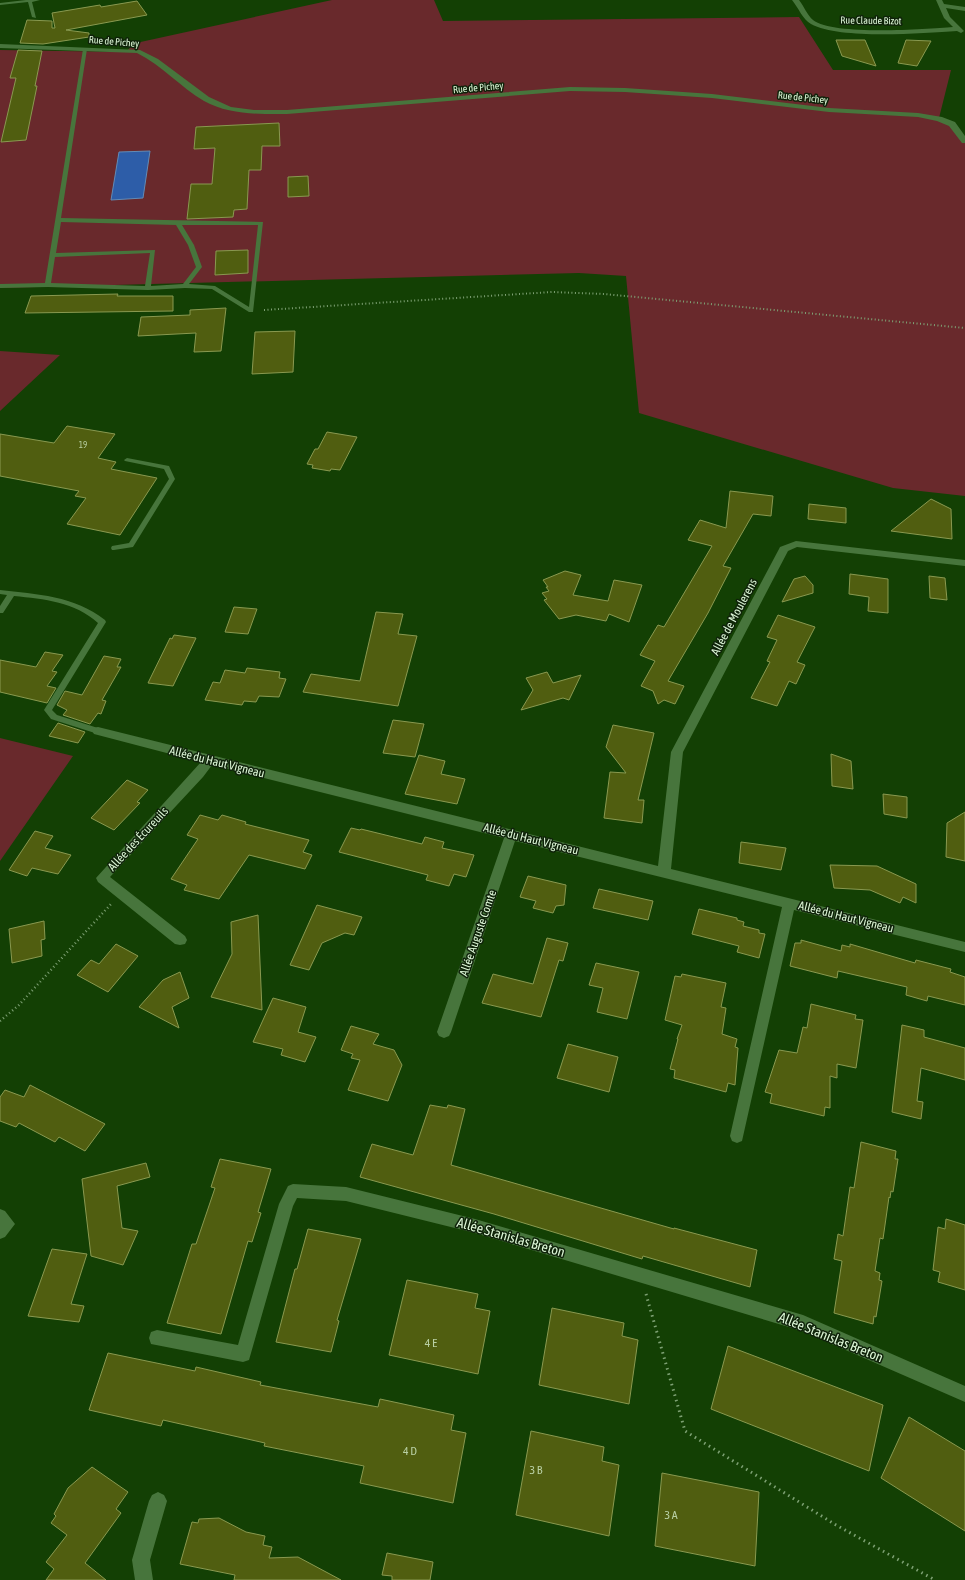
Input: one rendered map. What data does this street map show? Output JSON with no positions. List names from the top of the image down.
{
  "streets": {
    "street": [
      "Rue Claude Bizot",
      "Rue de Pichey",
      "Allée de Moulerens",
      "Allée du Haut Vigneau",
      "Allée des Écureuils",
      "Allée Auguste Comte",
      "Allée Stanislas Breton"
    ]
  },
  "crossings": [
    ["Allée de Moulerens", "Allée du Haut Vigneau"],
    ["Allée du Haut Vigneau", "Allée des Écureuils"],
    ["Allée du Haut Vigneau", "Allée Auguste Comte"]
  ],
  "house_numbers": [
    "19",
    "4 E",
    "4 D",
    "3 B",
    "3 A"
  ]
}
